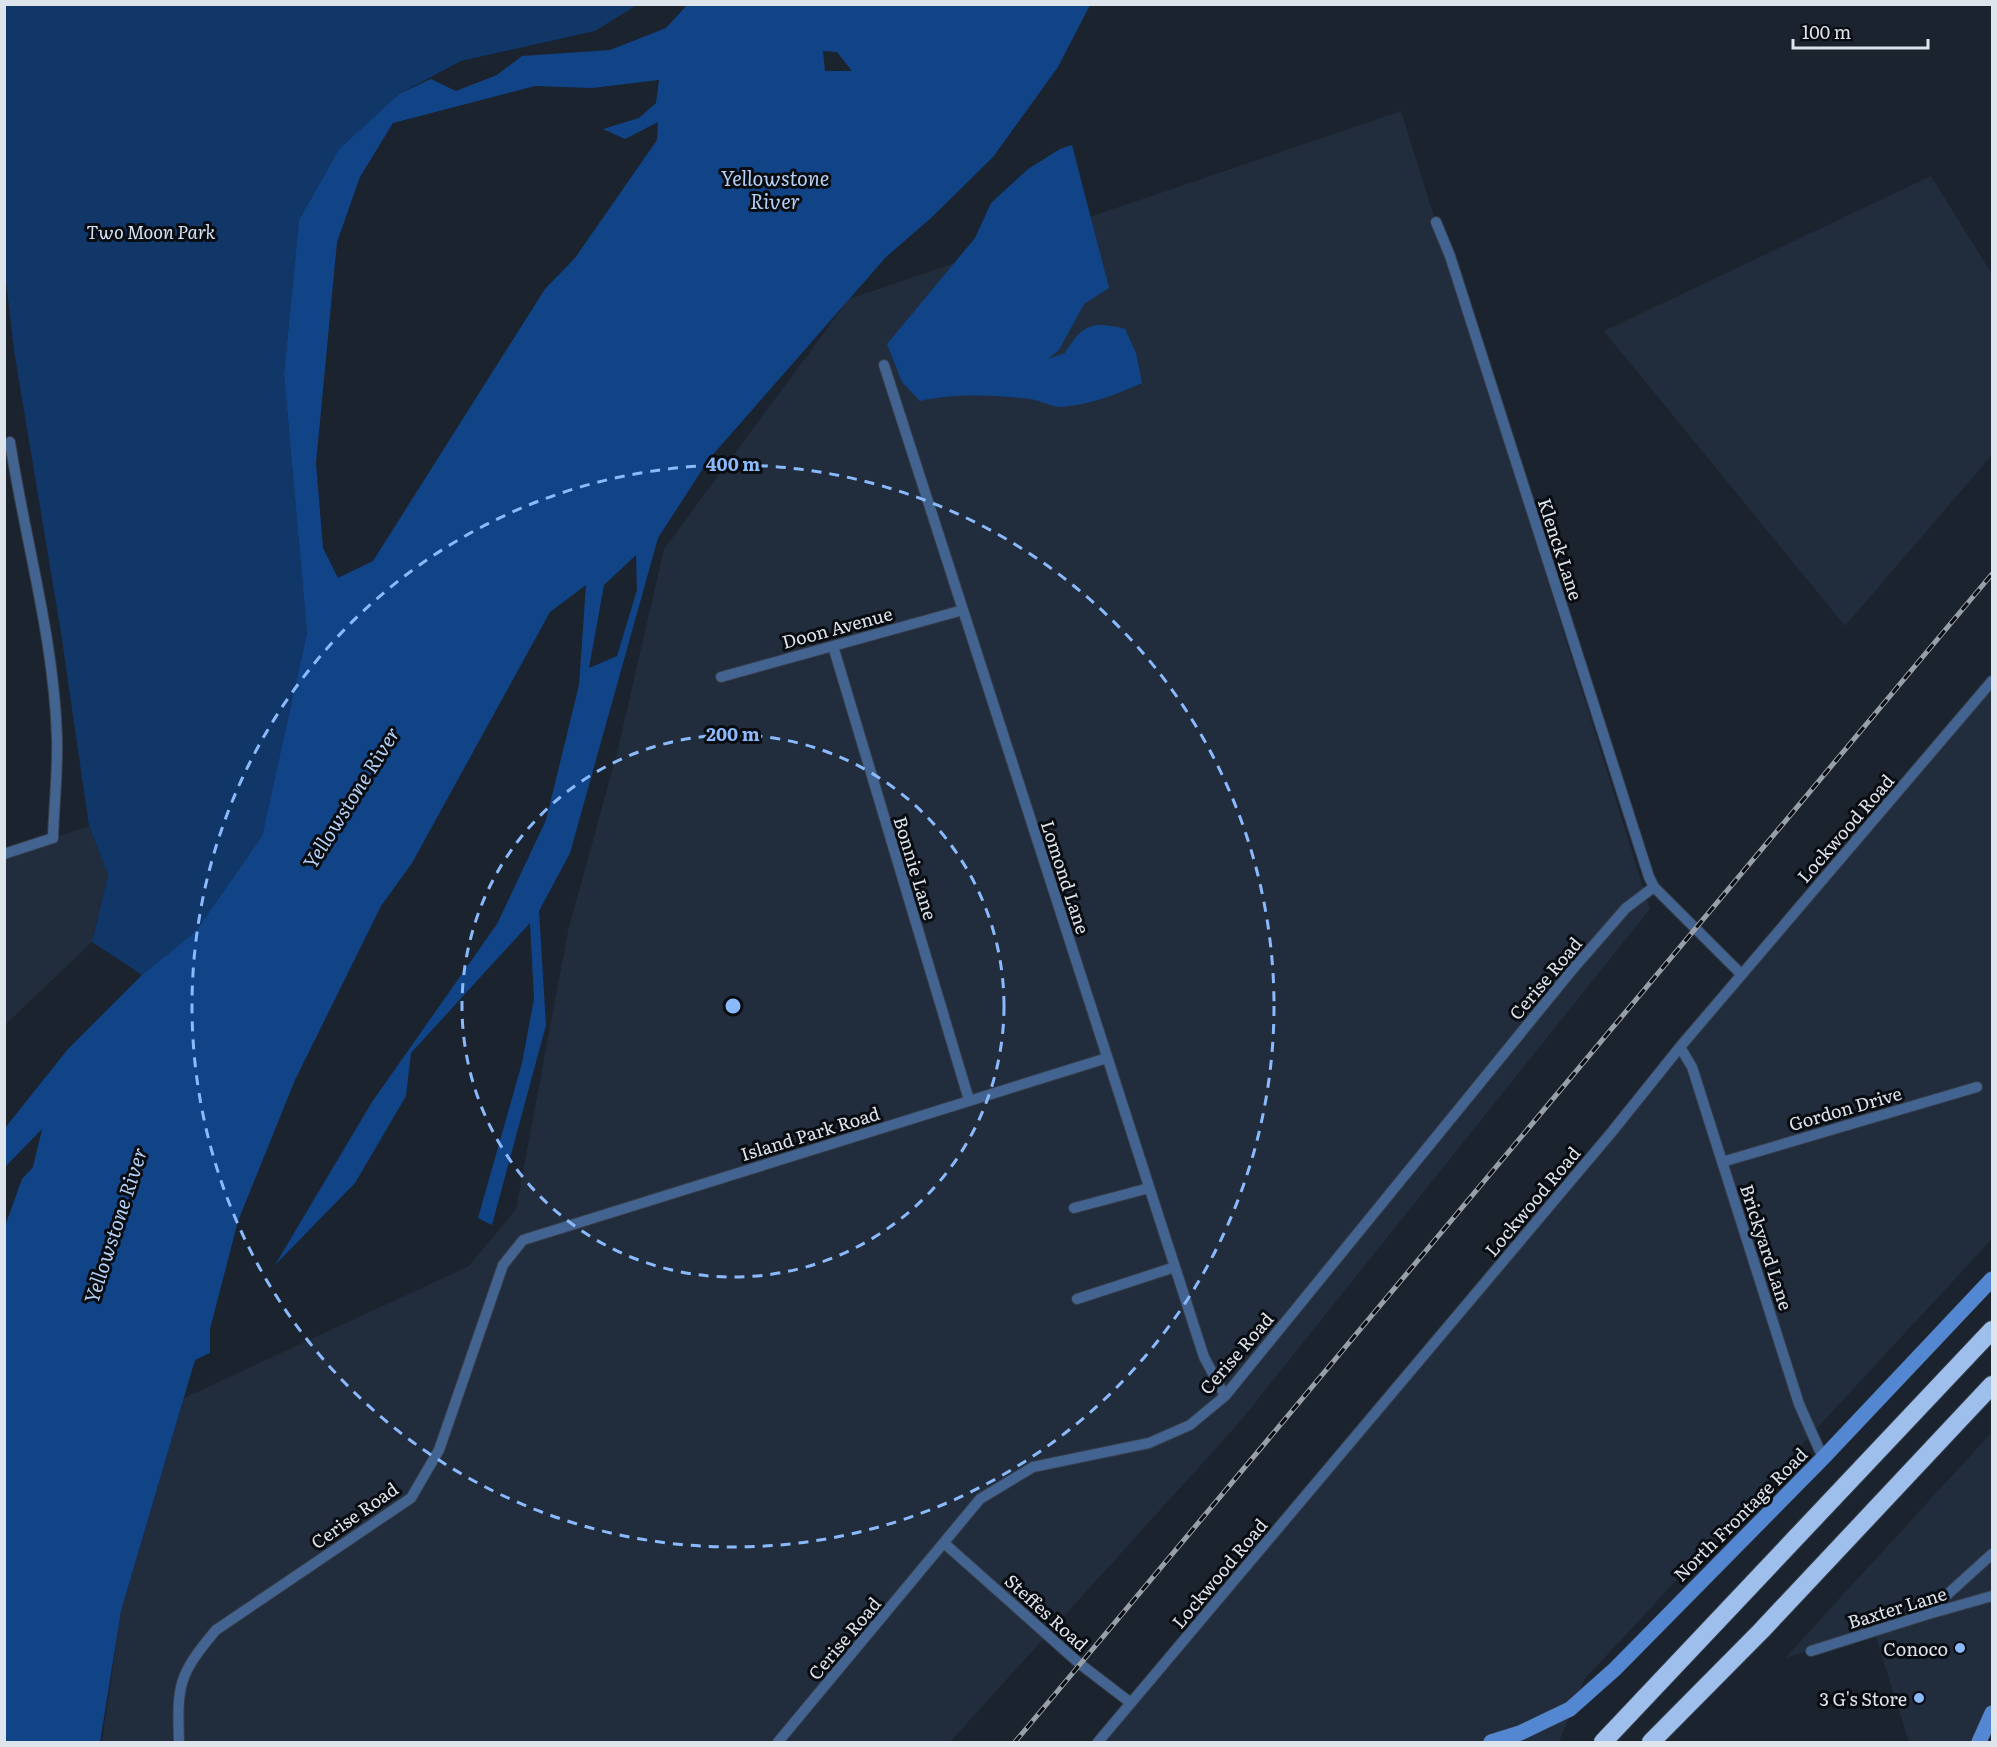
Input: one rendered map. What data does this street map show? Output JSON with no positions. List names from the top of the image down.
{
  "streets": {
    "street": [
      "Klenck Lane",
      "Doon Avenue",
      "Lockwood Road",
      "Bonnie Lane",
      "Lomond Lane",
      "Cerise Road",
      "Gordon Drive",
      "Island Park Road",
      "Brickyard Lane",
      "North Frontage Road",
      "Baxter Lane",
      "Steffes Road"
    ]
  },
  "crossings": [
    ["Klenck Lane", "Cerise Road"],
    ["Doon Avenue", "Bonnie Lane"],
    ["Doon Avenue", "Lomond Lane"],
    ["Lockwood Road", "Brickyard Lane"],
    ["Lockwood Road", "Steffes Road"],
    ["Bonnie Lane", "Island Park Road"],
    ["Lomond Lane", "Cerise Road"],
    ["Lomond Lane", "Island Park Road"],
    ["Cerise Road", "Island Park Road"],
    ["Cerise Road", "Steffes Road"],
    ["Gordon Drive", "Brickyard Lane"],
    ["Brickyard Lane", "North Frontage Road"]
  ],
  "water": ["Yellowstone River"],
  "parks": ["Two Moon Park"],
  "places": ["Conoco", "3 G's Store"],
  "scale_bar": "100 m",
  "rings": ["400 m", "200 m"]
}
